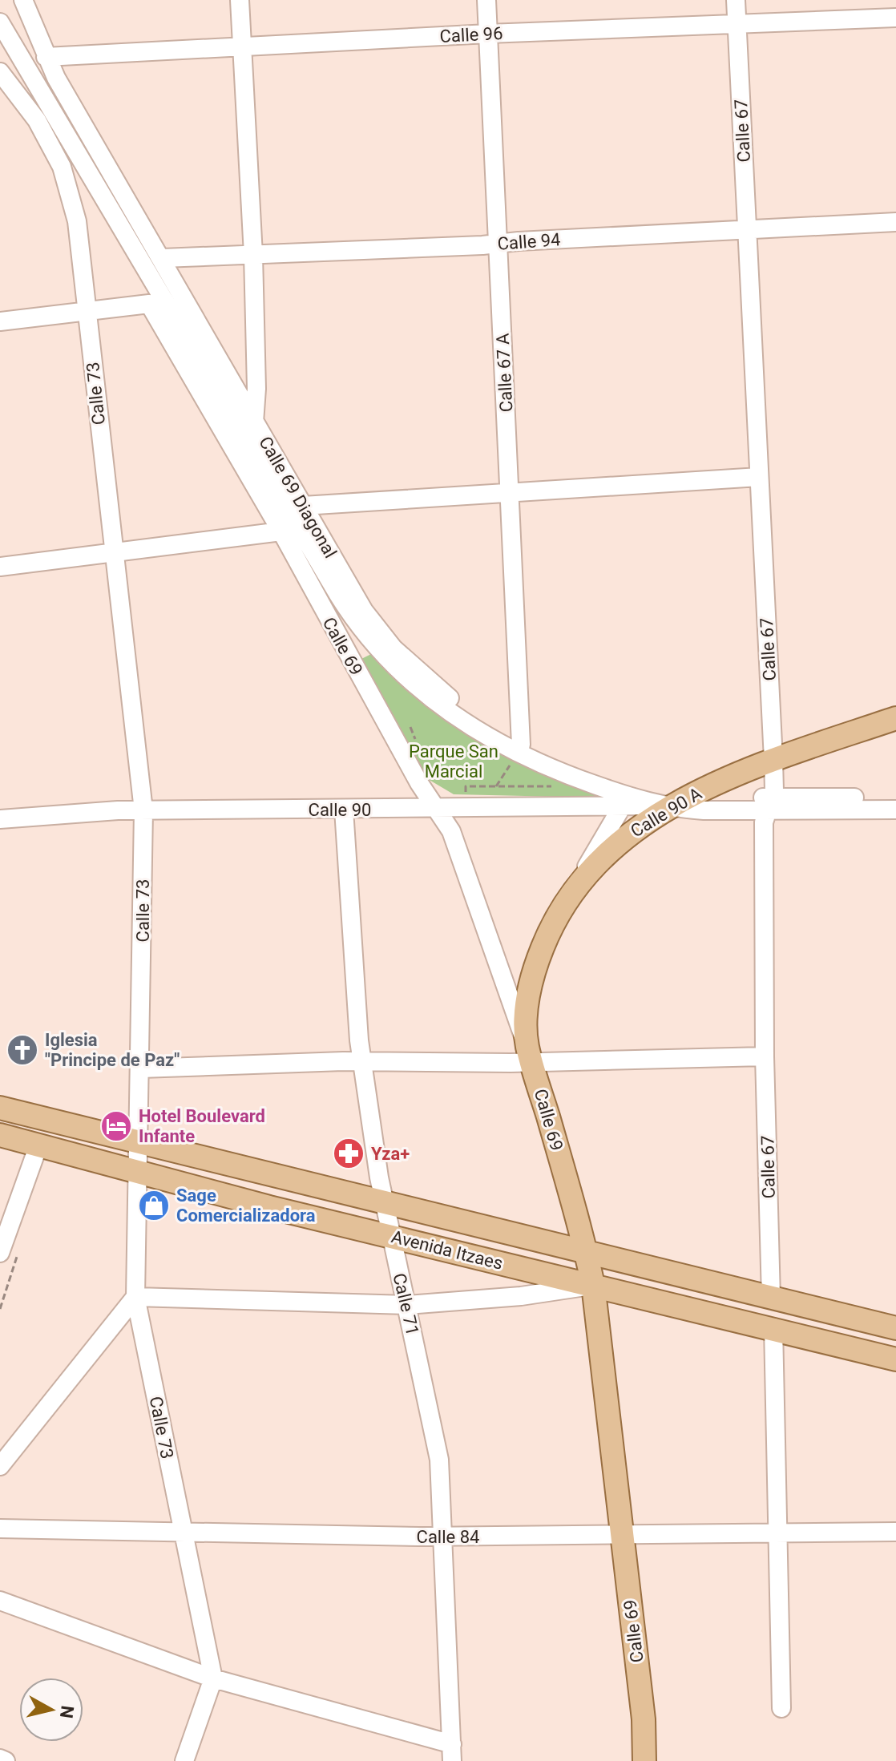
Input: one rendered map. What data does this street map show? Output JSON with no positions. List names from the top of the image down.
{
  "streets": {
    "main road": ["Calle 69", "Calle 90 A", "Avenida Itzaes"],
    "street": [
      "Calle 96",
      "Calle 67",
      "Calle 94",
      "Calle 67 A",
      "Calle 73",
      "Calle 69 Diagonal",
      "Calle 90",
      "Calle 71",
      "Calle 84"
    ]
  },
  "crossings": [
    ["Calle 96", "Calle 67"],
    ["Calle 96", "Calle 67 A"],
    ["Calle 96", "Calle 69 Diagonal"],
    ["Calle 67", "Calle 94"],
    ["Calle 67", "Calle 90 A"],
    ["Calle 67", "Avenida Itzaes"],
    ["Calle 94", "Calle 67 A"],
    ["Calle 94", "Calle 69 Diagonal"],
    ["Calle 67 A", "Calle 69 Diagonal"],
    ["Calle 73", "Calle 69"],
    ["Calle 73", "Calle 90"],
    ["Calle 73", "Avenida Itzaes"],
    ["Calle 73", "Calle 84"],
    ["Calle 69 Diagonal", "Calle 90"],
    ["Calle 69 Diagonal", "Calle 90 A"],
    ["Calle 69", "Calle 90"],
    ["Calle 69", "Calle 90 A"],
    ["Calle 69", "Avenida Itzaes"],
    ["Calle 69", "Calle 84"],
    ["Calle 90", "Calle 90 A"],
    ["Calle 90", "Calle 71"],
    ["Avenida Itzaes", "Calle 71"],
    ["Calle 71", "Calle 84"]
  ],
  "parks": ["Parque San Marcial"],
  "places": {
    "church": ["Iglesia \"Principe de Paz\""],
    "hotel": ["Hotel Boulevard Infante"],
    "pharmacy": ["Yza+"],
    "shop": ["Sage Comercializadora"]
  },
  "north": "right"
}
